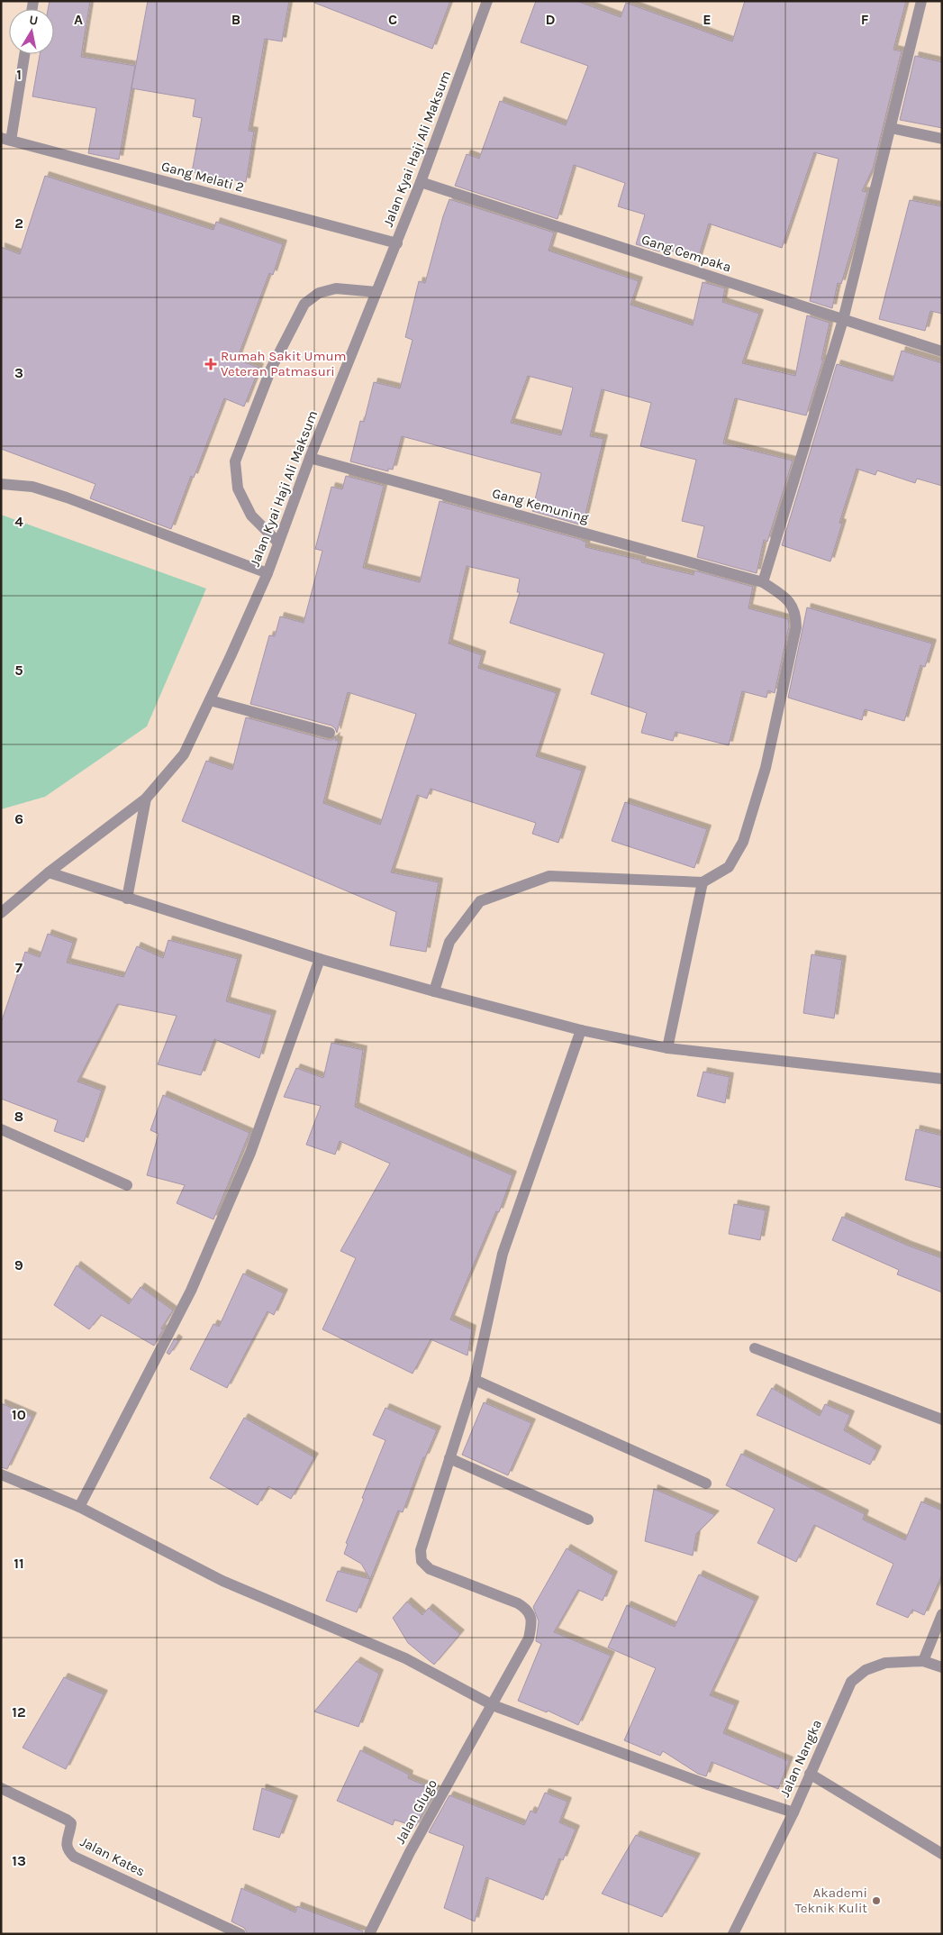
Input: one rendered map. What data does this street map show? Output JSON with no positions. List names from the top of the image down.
{
  "streets": {
    "street": [
      "Jalan Kyai Haji Ali Maksum",
      "Gang Melati 2",
      "Gang Cempaka",
      "Gang Kemuning",
      "Jalan Nangka",
      "Jalan Glugo",
      "Jalan Kates"
    ]
  },
  "crossings": [
    ["Jalan Kyai Haji Ali Maksum", "Gang Melati 2"],
    ["Jalan Kyai Haji Ali Maksum", "Gang Cempaka"],
    ["Jalan Kyai Haji Ali Maksum", "Gang Kemuning"]
  ],
  "places": {
    "health": ["Rumah Sakit Umum Veteran Patmasuri"],
    "other": ["Akademi Teknik Kulit"]
  },
  "north": "top",
  "grid": {
    "columns": [
      "A",
      "B",
      "C",
      "D",
      "E",
      "F"
    ],
    "rows": [
      "1",
      "2",
      "3",
      "4",
      "5",
      "6",
      "7",
      "8",
      "9",
      "10",
      "11",
      "12",
      "13"
    ]
  }
}
